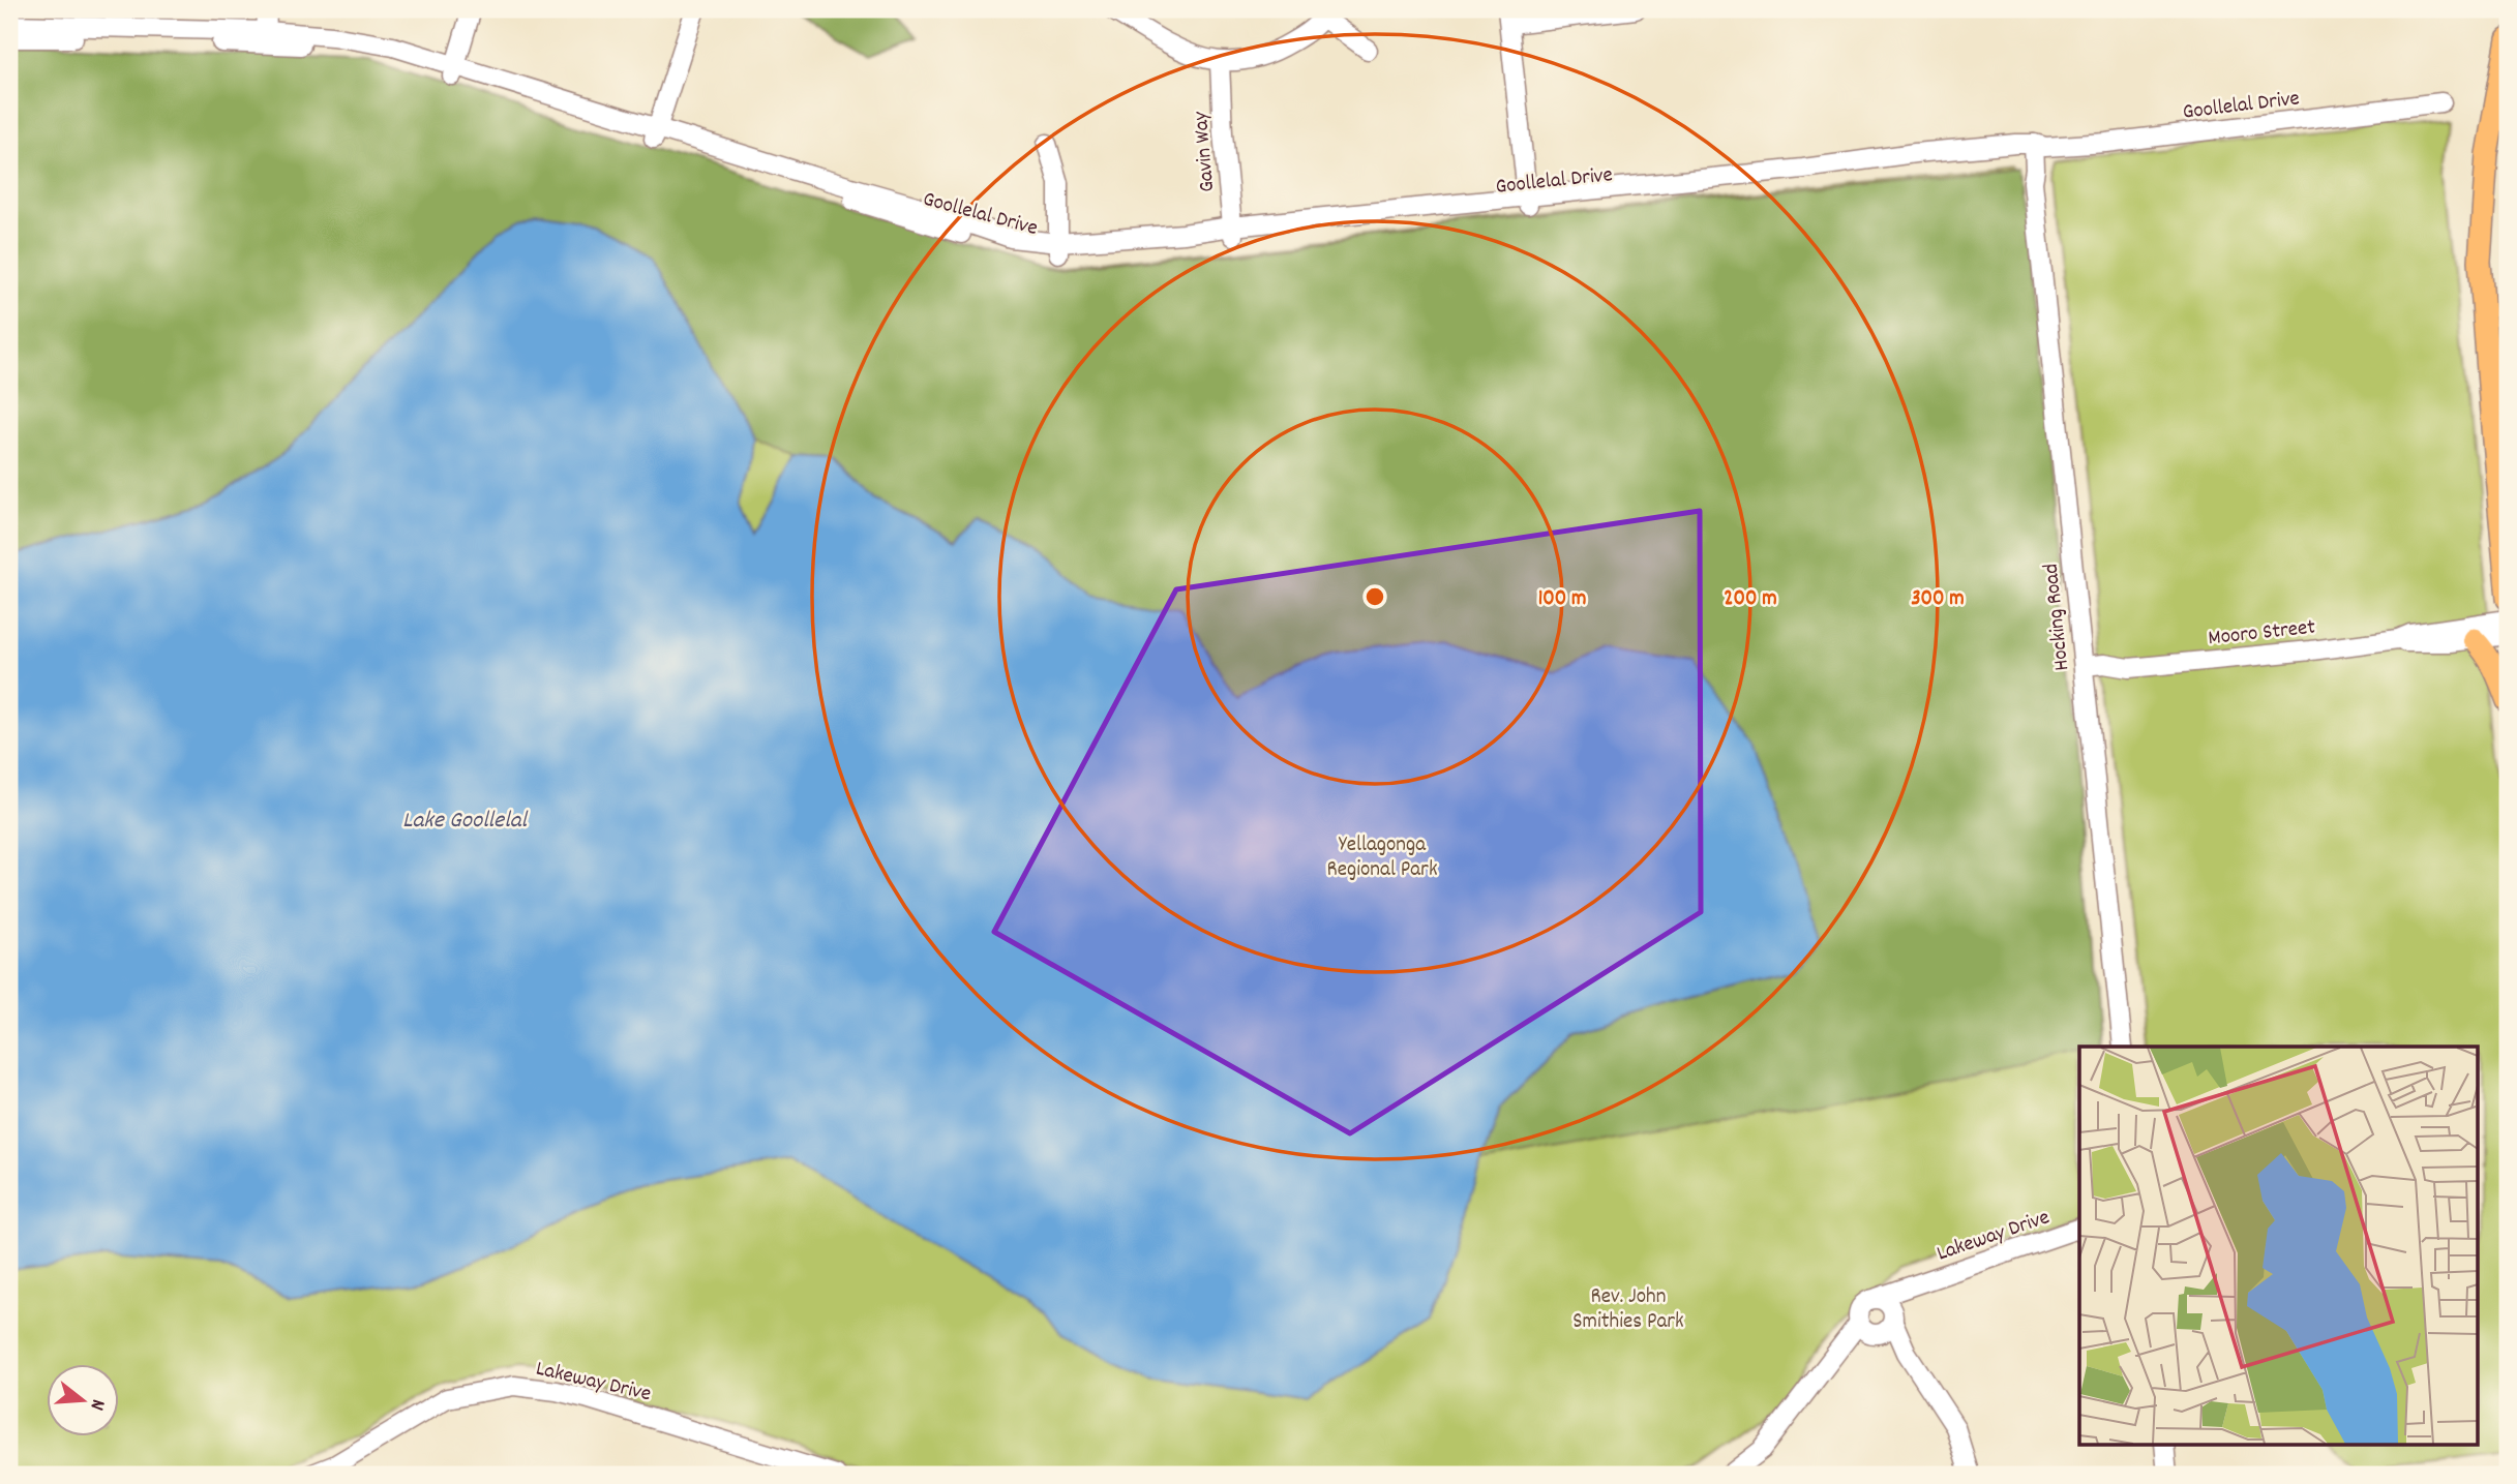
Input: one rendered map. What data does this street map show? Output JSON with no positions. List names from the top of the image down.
{
  "streets": {
    "street": [
      "Goollelal Drive",
      "Gavin Way",
      "Hocking Road",
      "Mooro Street",
      "Lakeway Drive"
    ]
  },
  "crossings": [
    ["Goollelal Drive", "Gavin Way"],
    ["Goollelal Drive", "Hocking Road"],
    ["Hocking Road", "Mooro Street"]
  ],
  "water": ["Lake Goollelal"],
  "parks": ["Yellagonga Regional Park", "Rev. John Smithies Park"],
  "north": "right",
  "rings": ["100 m", "200 m", "300 m"]
}
